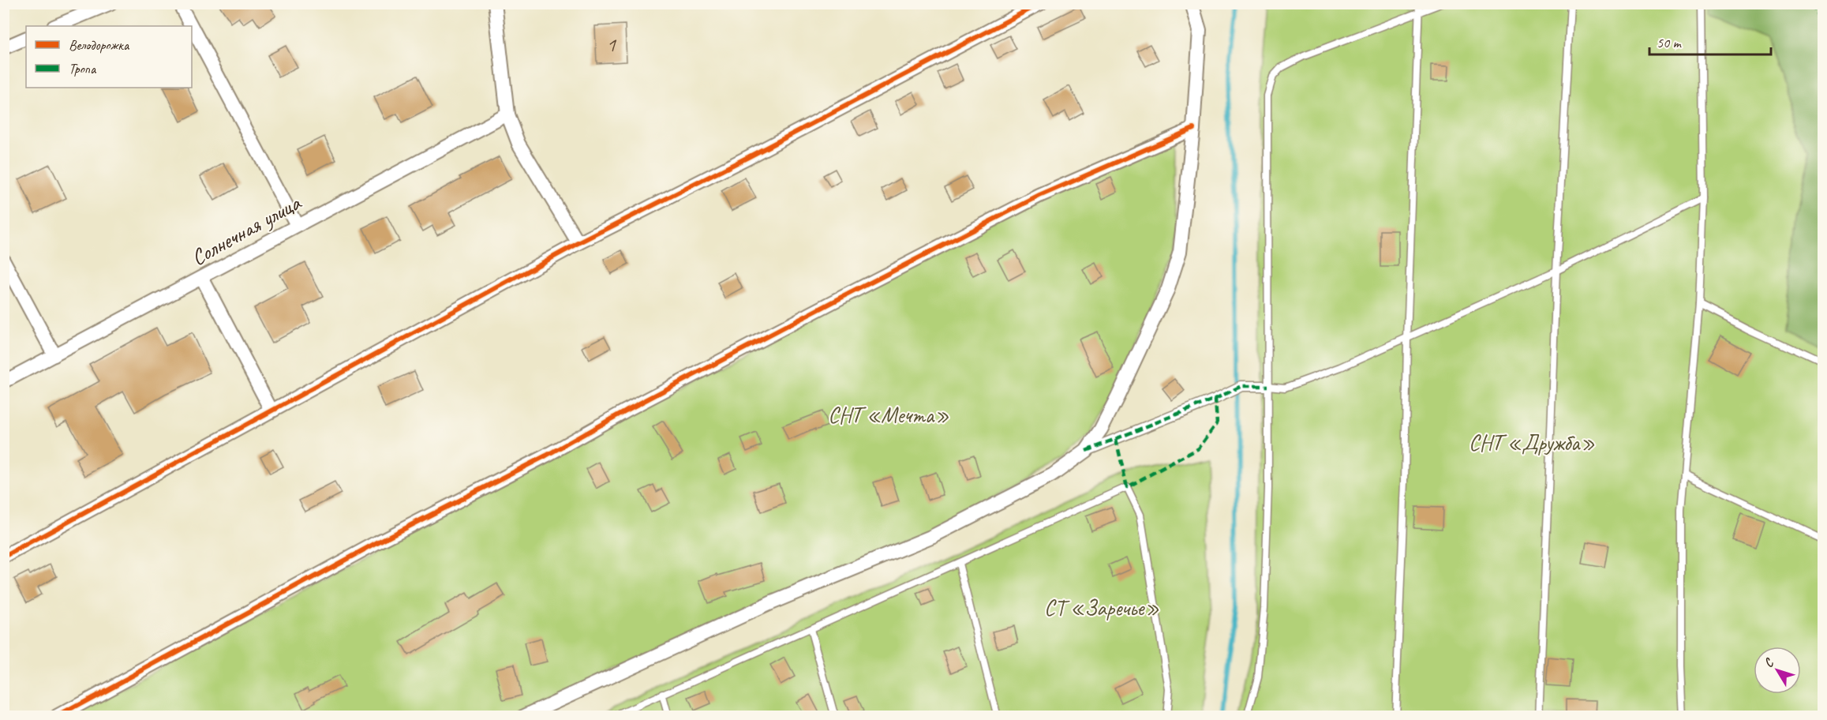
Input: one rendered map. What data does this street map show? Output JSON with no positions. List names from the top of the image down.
{
  "streets": {
    "street": ["Солнечная улица"]
  },
  "parks": ["СНТ «Мечта»", "СНТ «Дружба»", "СТ «Заречье»"],
  "house_numbers": ["1"],
  "legend": ["Велодорожка", "Тропа"],
  "scale_bar": "50 m",
  "north": "top left"
}
